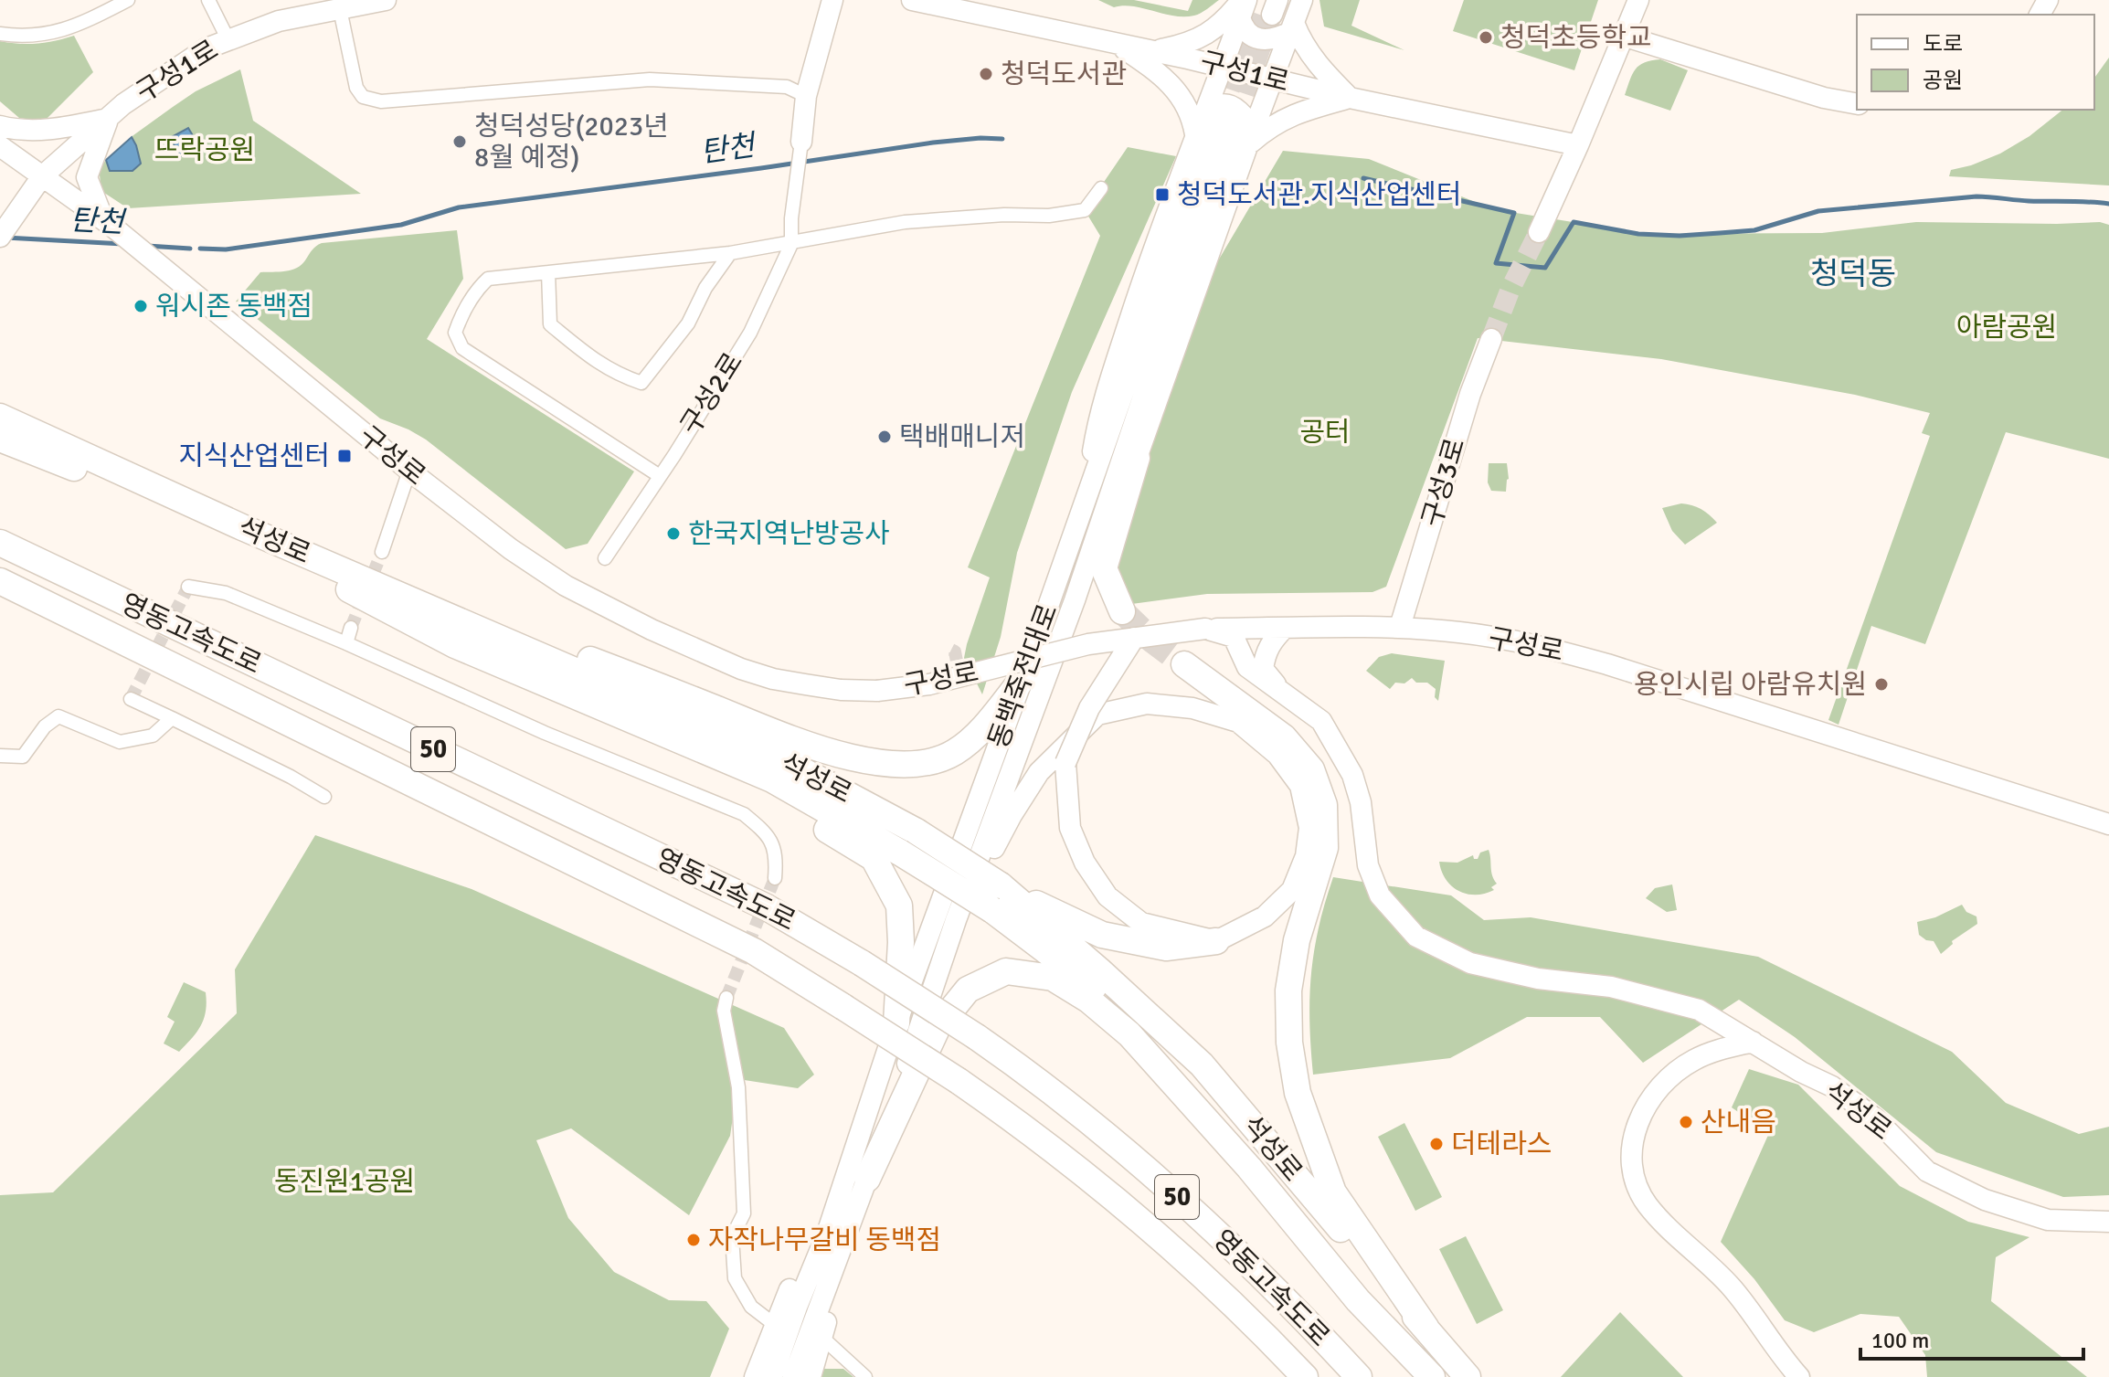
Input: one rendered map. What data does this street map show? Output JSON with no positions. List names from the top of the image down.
{
  "streets": {
    "highway": ["석성로", "영동고속도로", "50"],
    "main road": [
      "구성1로",
      "구성로",
      "구성3로",
      "동백죽전대로"
    ],
    "street": ["구성2로"]
  },
  "crossings": [
    ["구성1로", "구성로"],
    ["구성로", "구성3로"],
    ["구성로", "석성로"]
  ],
  "districts": ["청덕동"],
  "water": ["탄천"],
  "parks": [
    "뜨락공원",
    "아람공원",
    "공터",
    "동진원1공원"
  ],
  "places": {
    "other": [
      "청덕초등학교",
      "청덕도서관",
      "청덕성당(2023년 8월 예정)",
      "워시존 동백점",
      "택배매니저",
      "한국지역난방공사",
      "용인시립 아람유치원",
      "산내음",
      "더테라스",
      "자작나무갈비 동백점"
    ],
    "transit": ["청덕도서관.지식산업센터", "지식산업센터"]
  },
  "legend": ["도로", "공원"],
  "scale_bar": "100 m"
}
